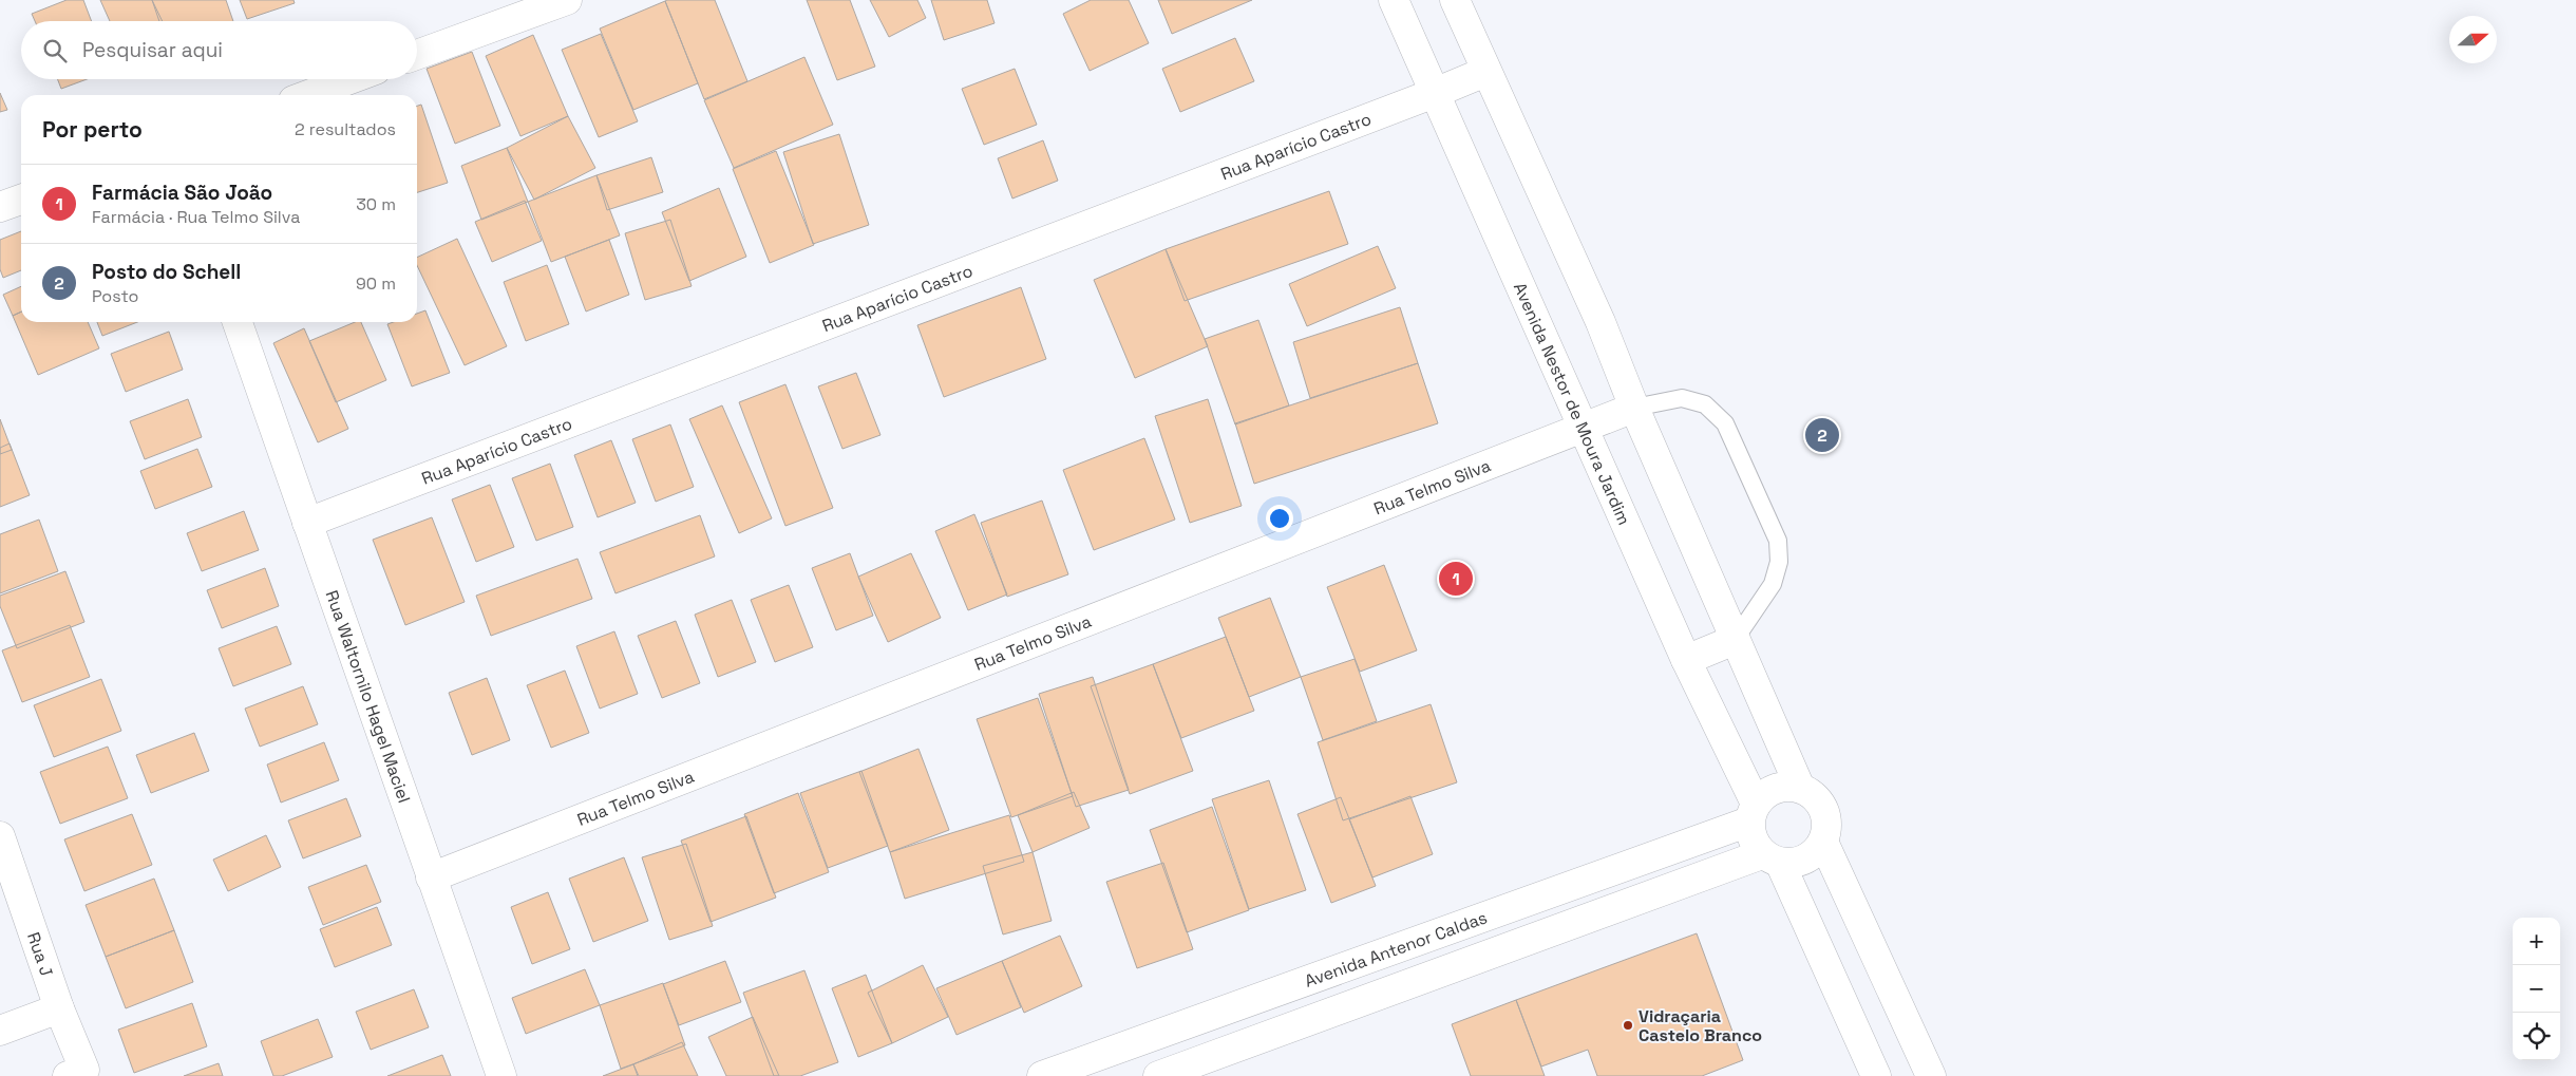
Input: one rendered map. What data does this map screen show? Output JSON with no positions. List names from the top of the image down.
{
  "streets": {
    "street": [
      "Rua Aparício Castro",
      "Avenida Nestor de Moura Jardim",
      "Rua Telmo Silva",
      "Rua Waltornilo Hagel Maciel",
      "Avenida Antenor Caldas",
      "Rua J"
    ]
  },
  "crossings": [
    ["Rua Aparício Castro", "Avenida Nestor de Moura Jardim"],
    ["Rua Aparício Castro", "Rua Waltornilo Hagel Maciel"],
    ["Avenida Nestor de Moura Jardim", "Rua Telmo Silva"],
    ["Avenida Nestor de Moura Jardim", "Avenida Antenor Caldas"],
    ["Rua Telmo Silva", "Rua Waltornilo Hagel Maciel"]
  ],
  "places": ["Vidraçaria Castelo Branco"],
  "north": "right",
  "page": {
    "search": "Pesquisar aqui",
    "heading": ["Por perto", "2 resultados"],
    "list": [
      {
        "mark": "1",
        "name": "Farmácia São João",
        "note": "Farmácia · Rua Telmo Silva",
        "value": "30 m"
      },
      {
        "mark": "2",
        "name": "Posto do Schell",
        "note": "Posto",
        "value": "90 m"
      }
    ],
    "pins": ["2", "1"],
    "map_buttons": ["+", "−"]
  }
}
